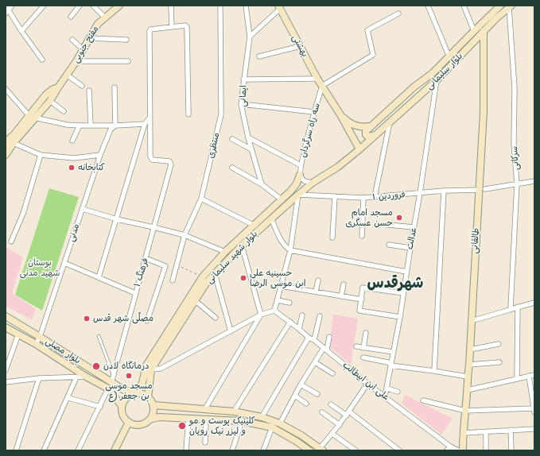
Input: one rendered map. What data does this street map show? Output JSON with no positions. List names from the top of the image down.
{
  "streets": {
    "main road": [
      "مفتح جنوبی",
      "بهشتی",
      "بلوار سلیمانی",
      "سه راه سرگردان",
      "طالقانی",
      "بلوار شهید سلیمانی",
      "بلوار مصلی"
    ],
    "street": [
      "ایمانی",
      "منتظری",
      "سرکانی",
      "فروردین ۱",
      "مدنی",
      "عدالت",
      "فرهنگ ۱",
      "علی ابن ابیطالب"
    ]
  },
  "crossings": [
    ["بهشتی", "سه راه سرگردان"],
    ["بلوار سلیمانی", "سرکانی"],
    ["بلوار سلیمانی", "عدالت"],
    ["بلوار سلیمانی", "طالقانی"],
    ["سه راه سرگردان", "بلوار شهید سلیمانی"],
    ["سرکانی", "فروردین ۱"],
    ["فروردین ۱", "عدالت"],
    ["فروردین ۱", "طالقانی"],
    ["فروردین ۱", "بلوار شهید سلیمانی"],
    ["مدنی", "بلوار مصلی"],
    ["عدالت", "علی ابن ابیطالب"],
    ["بلوار شهید سلیمانی", "بلوار مصلی"],
    ["فرهنگ ۱", "بلوار مصلی"]
  ],
  "districts": ["شهرقدس"],
  "parks": ["بوستان شهید مدنی"],
  "places": [
    "کتابخانه",
    "مسجد امام حسن عسگری",
    "حسینیه علی ابن موسی الرضا",
    "مصلّی شهر قدس",
    "درمانگاه لادن",
    "مسجد موسی بن جعفر (ع",
    "کلینیک پوست و مو و لیزر نیک رویان"
  ]
}
